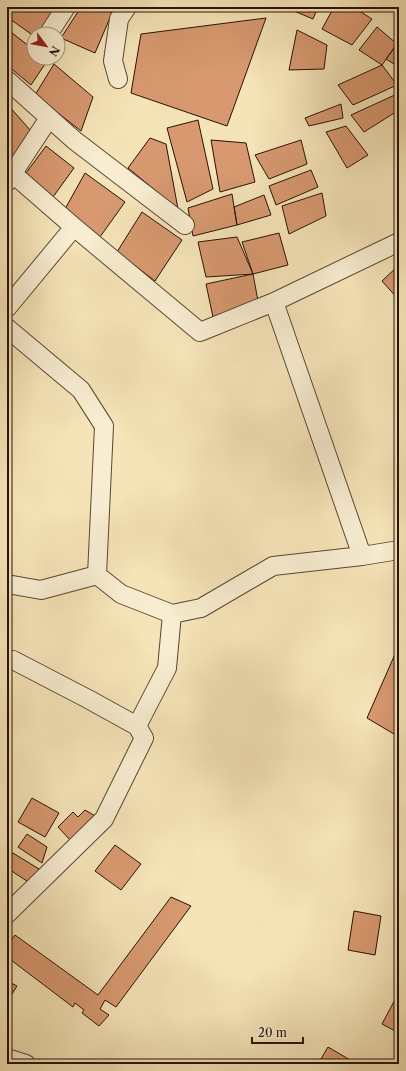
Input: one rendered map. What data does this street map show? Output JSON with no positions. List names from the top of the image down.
{
  "scale_bar": "20 m",
  "north": "bottom right"
}
